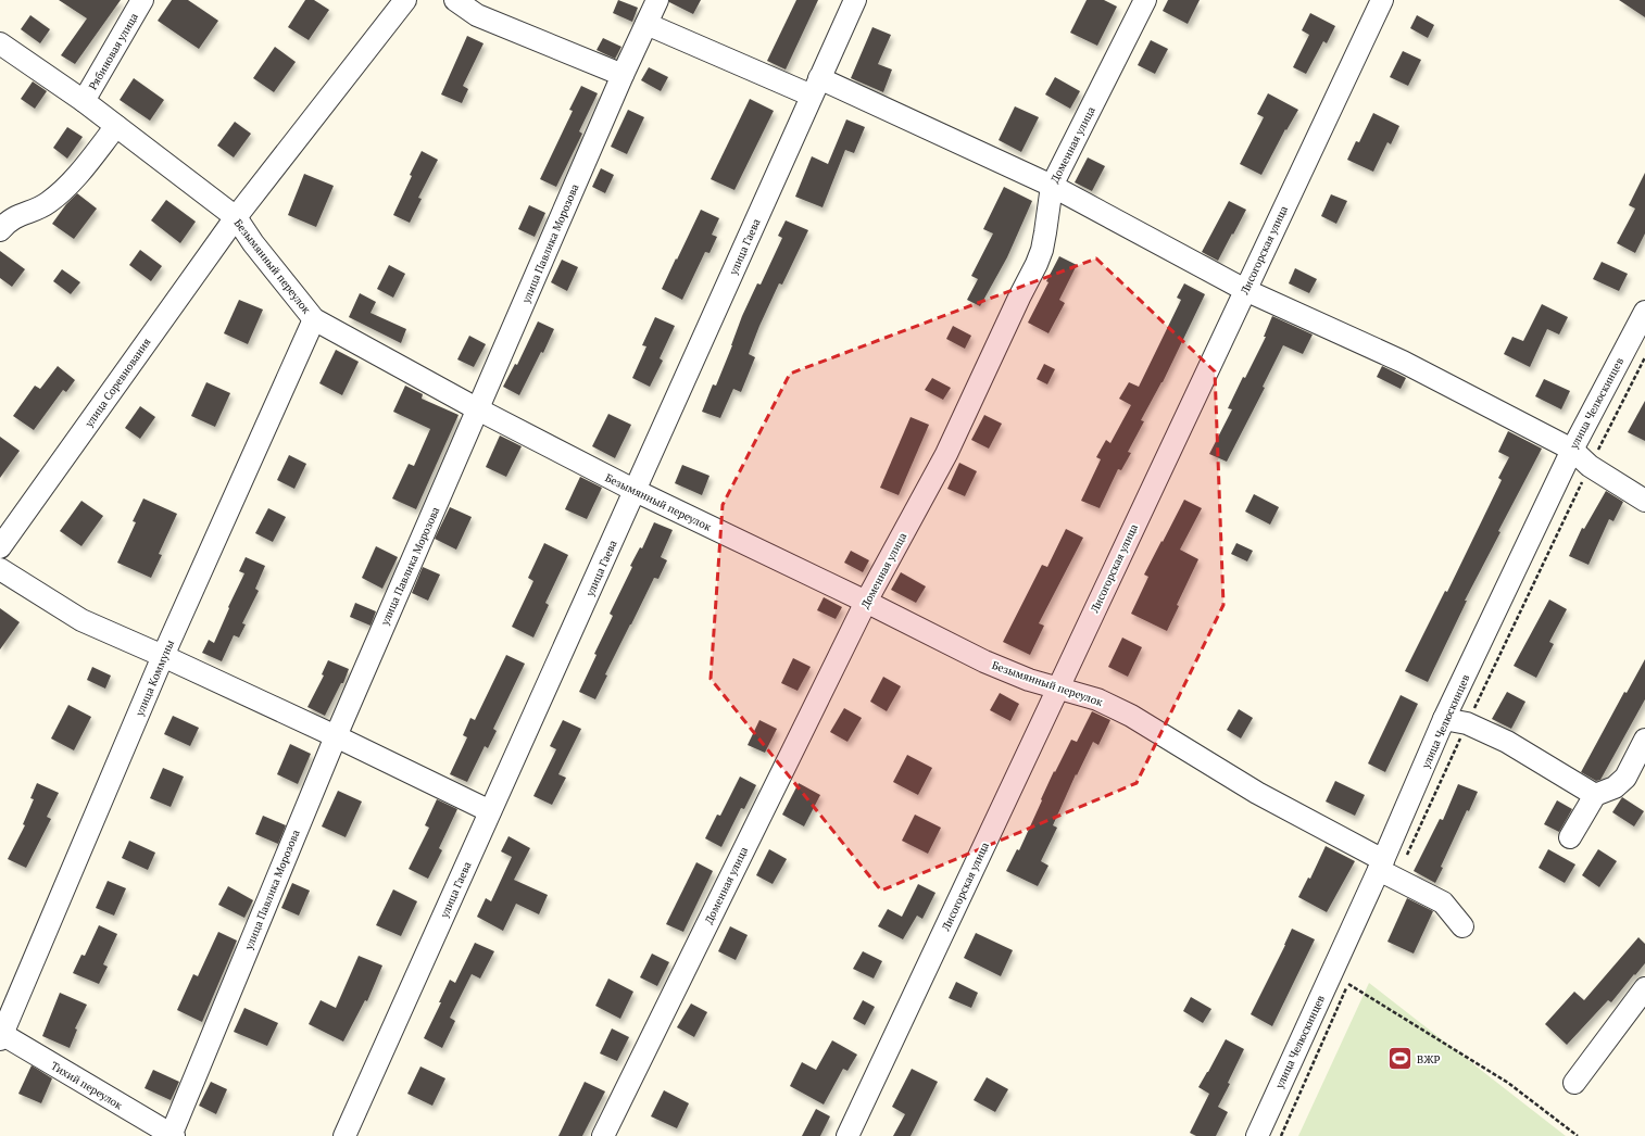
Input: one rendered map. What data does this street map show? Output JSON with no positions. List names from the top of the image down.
{
  "streets": {
    "street": [
      "Рябиновая улица",
      "Доменная улица",
      "улица Павлика Морозова",
      "улица Гаева",
      "Лисогорская улица",
      "Безымянный переулок",
      "улица Соревнования",
      "улица Челюскинцев",
      "улица Коммуны",
      "Тихий переулок"
    ]
  },
  "crossings": [
    ["Рябиновая улица", "Безымянный переулок"],
    ["Доменная улица", "Безымянный переулок"],
    ["улица Павлика Морозова", "Безымянный переулок"],
    ["улица Павлика Морозова", "Тихий переулок"],
    ["улица Гаева", "Безымянный переулок"],
    ["Лисогорская улица", "Безымянный переулок"],
    ["Безымянный переулок", "улица Соревнования"],
    ["Безымянный переулок", "улица Челюскинцев"],
    ["Безымянный переулок", "улица Коммуны"],
    ["улица Коммуны", "Тихий переулок"]
  ],
  "places": {
    "sports": ["ВЖР"]
  }
}
